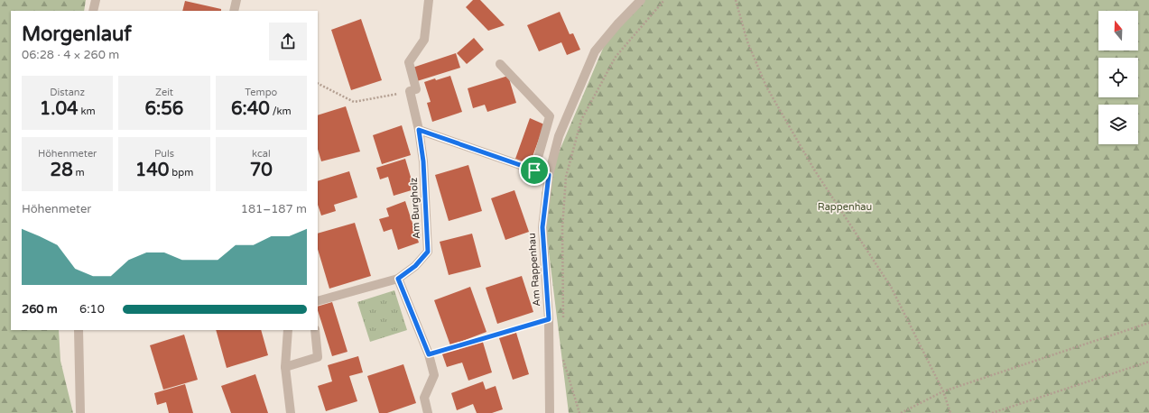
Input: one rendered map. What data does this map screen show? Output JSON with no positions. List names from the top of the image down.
{
  "streets": {
    "street": ["Am Burgholz", "Am Rappenhau"]
  },
  "parks": ["Rappenhau"],
  "north": "top",
  "page": {
    "heading": ["Morgenlauf", "06:28 · 4 × 260 m"],
    "stats": [
      ["Distanz", "1.04 km"],
      ["Zeit", "6:56"],
      ["Tempo", "6:40 /km"],
      ["Höhenmeter", "28 m"],
      ["Puls", "140 bpm"],
      ["kcal", "70"]
    ],
    "chart": ["Höhenmeter", "181–187 m"],
    "list": [
      {
        "name": "260 m",
        "note": "6:10"
      }
    ]
  }
}
